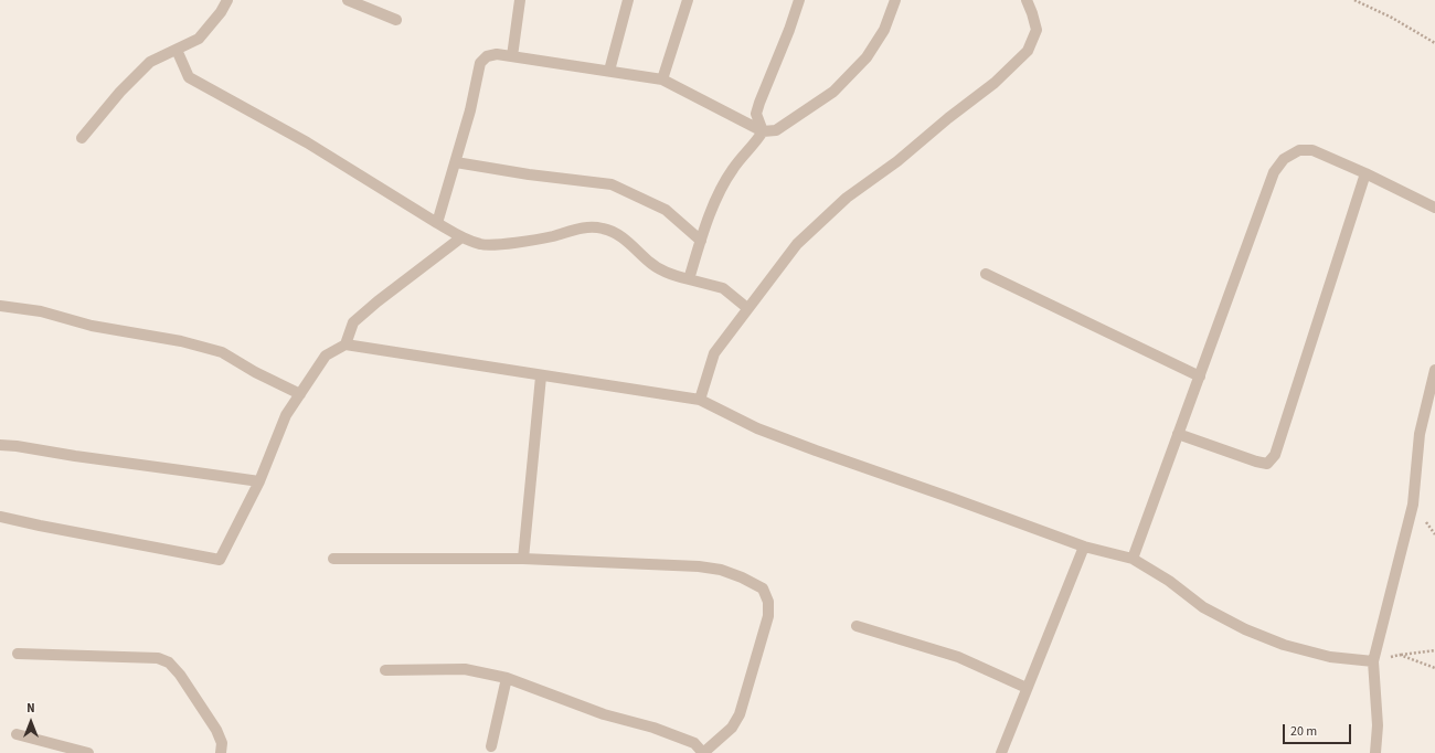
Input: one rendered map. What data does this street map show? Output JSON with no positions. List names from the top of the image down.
{
  "scale_bar": "20 m",
  "north": "top"
}
